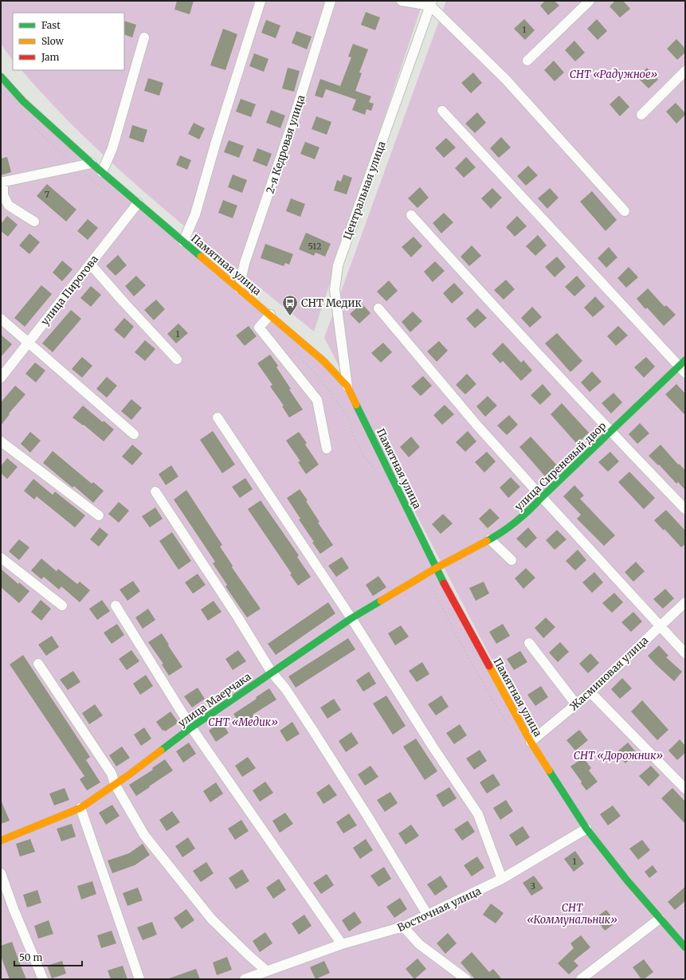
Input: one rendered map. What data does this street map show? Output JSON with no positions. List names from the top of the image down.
{
  "streets": {
    "street": [
      "2-я Кедровая улица",
      "Центральная улица",
      "Памятная улица",
      "улица Пирогова",
      "улица Сиреневый двор",
      "Жасминовая улица",
      "улица Маерчака",
      "Восточная улица"
    ]
  },
  "crossings": [
    ["2-я Кедровая улица", "Памятная улица"],
    ["Центральная улица", "Памятная улица"],
    ["Памятная улица", "улица Пирогова"],
    ["Памятная улица", "улица Сиреневый двор"],
    ["Памятная улица", "Жасминовая улица"],
    ["Памятная улица", "улица Маерчака"],
    ["Памятная улица", "Восточная улица"],
    ["улица Сиреневый двор", "улица Маерчака"]
  ],
  "parks": [
    "СНТ «Радужное»",
    "СНТ «Медик»",
    "СНТ «Дорожник»",
    "СНТ «Коммунальник»"
  ],
  "places": {
    "bus stop": ["СНТ Медик"]
  },
  "house_numbers": [
    "1",
    "7",
    "512",
    "1",
    "1",
    "3"
  ],
  "legend": ["Fast", "Slow", "Jam"],
  "scale_bar": "50 m"
}
